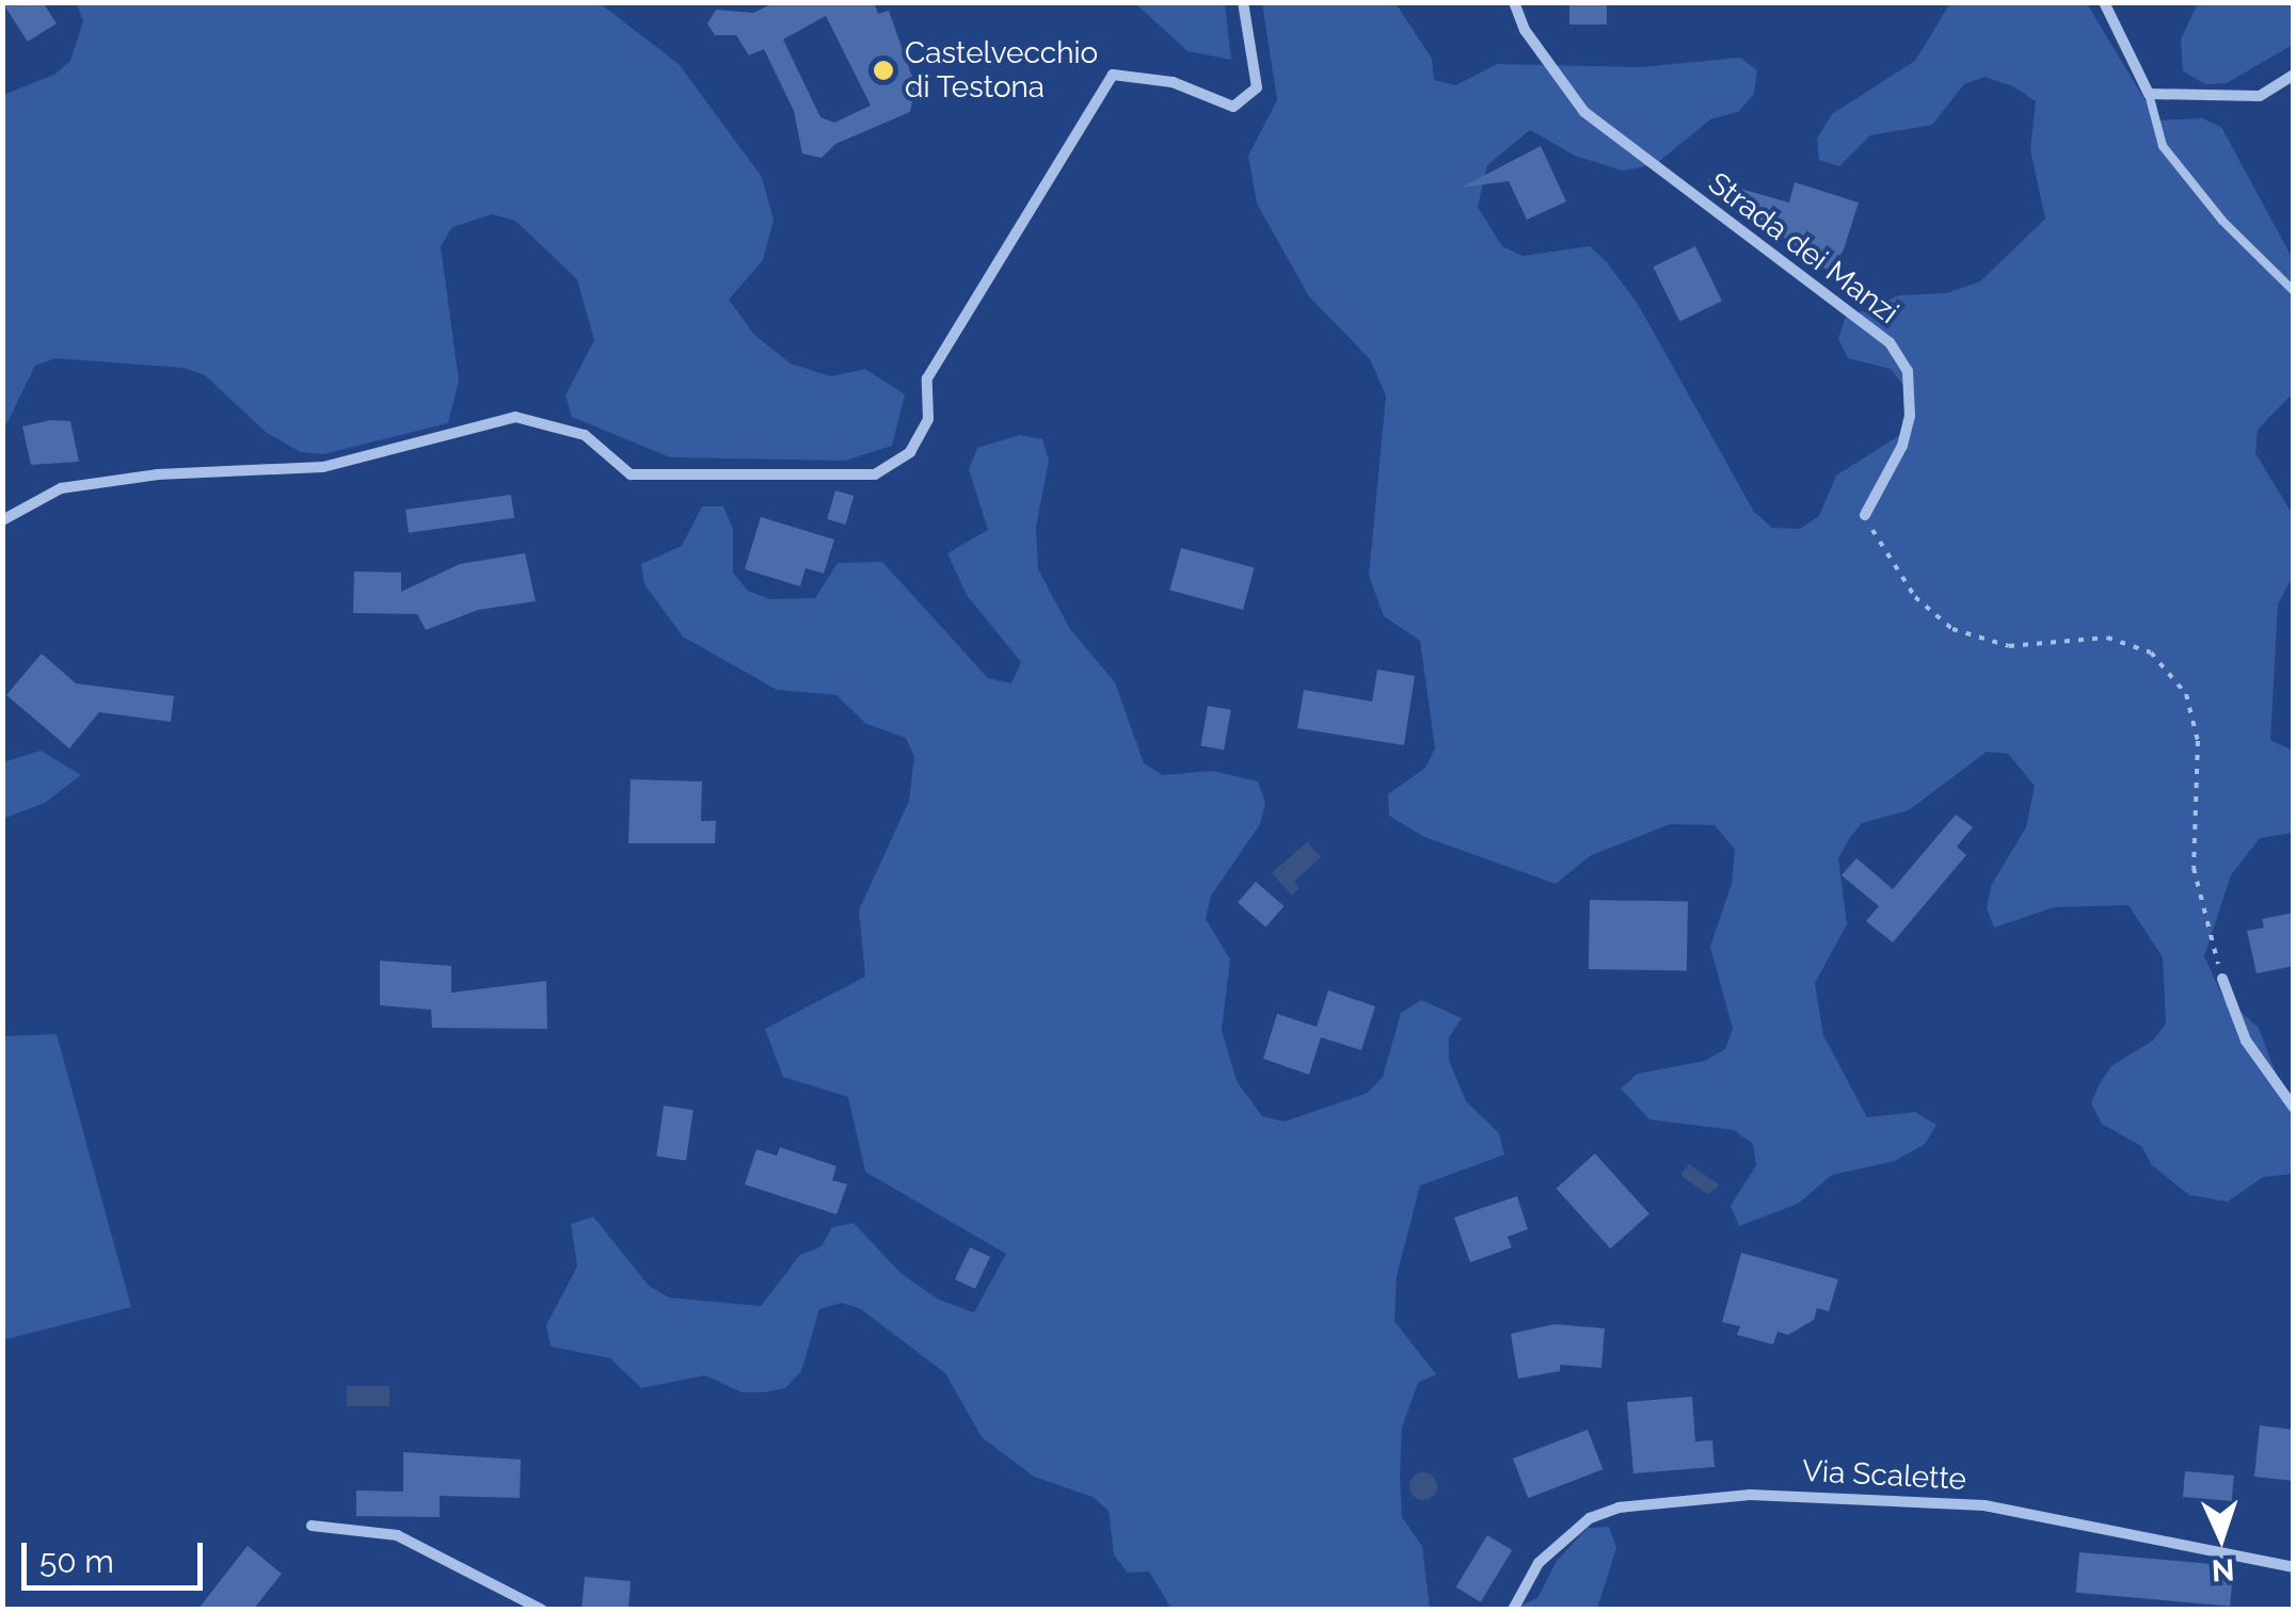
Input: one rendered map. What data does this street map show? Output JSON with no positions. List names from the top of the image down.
{
  "streets": {
    "street": ["Strada dei Manzi", "Via Scalette"]
  },
  "places": ["Castelvecchio di Testona"],
  "scale_bar": "50 m",
  "north": "bottom"
}
